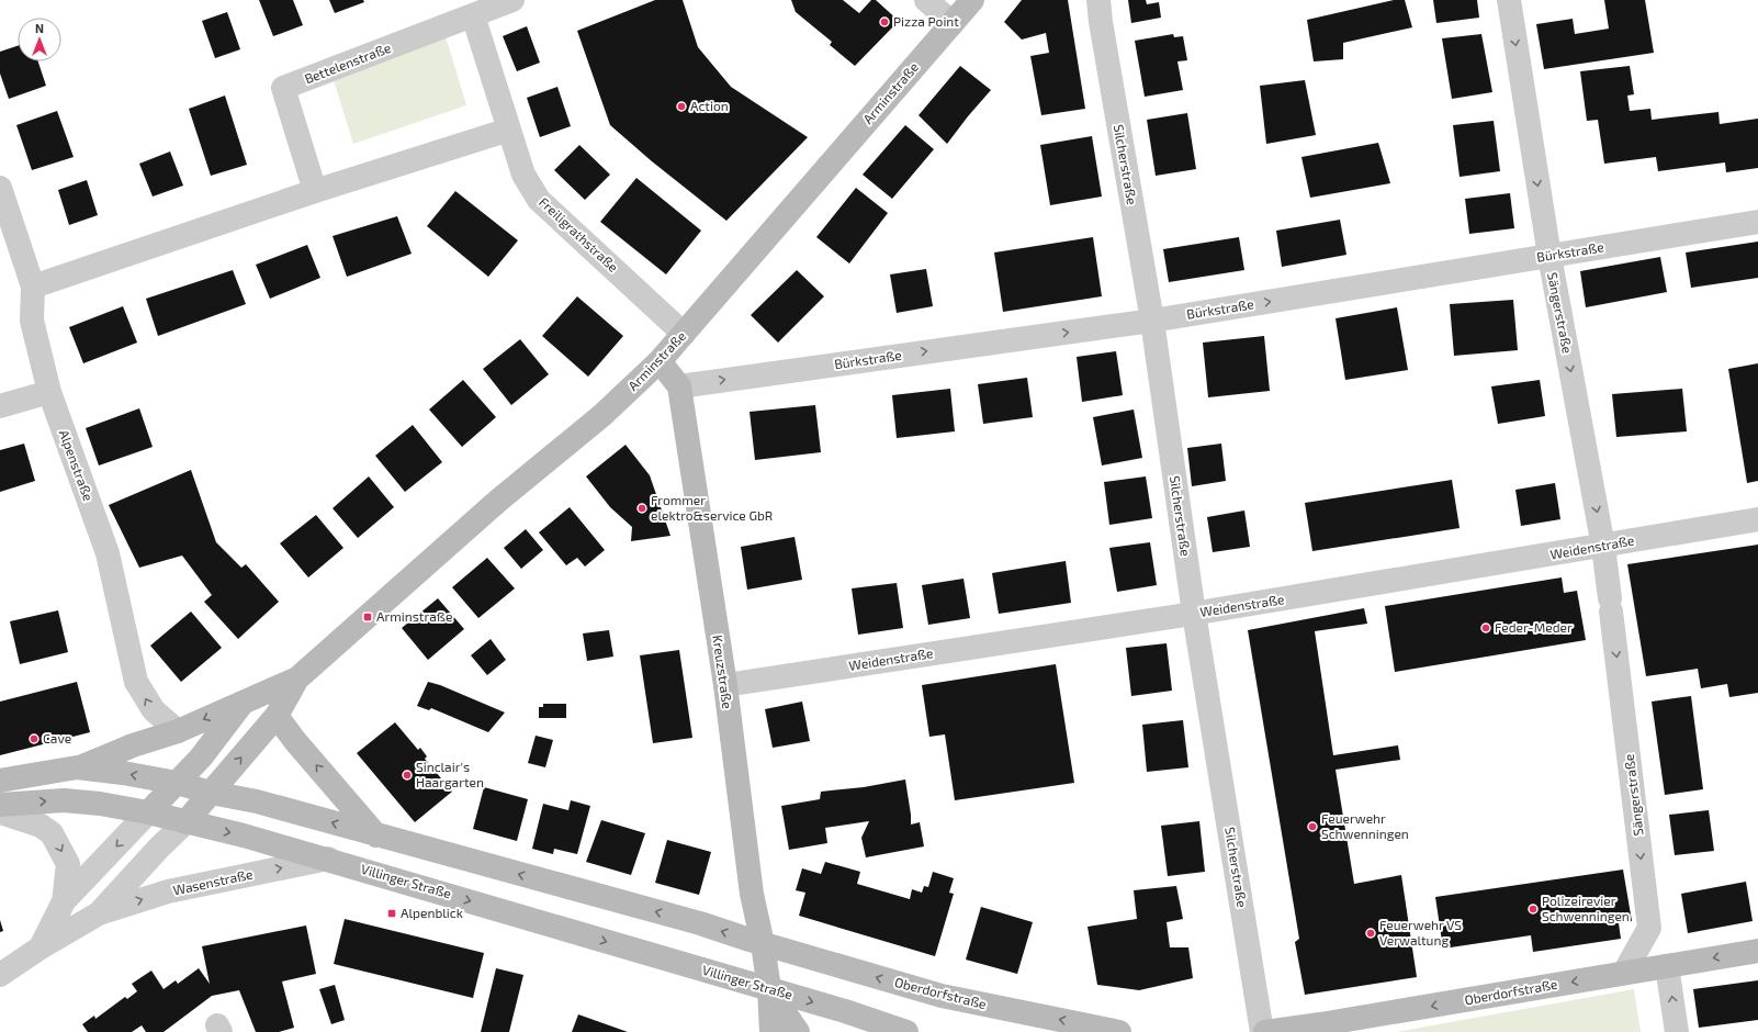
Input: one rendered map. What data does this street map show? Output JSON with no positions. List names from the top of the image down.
{
  "streets": {
    "main road": [
      "Arminstraße",
      "Kreuzstraße",
      "Villinger Straße",
      "Oberdorfstraße"
    ],
    "street": [
      "Bettelenstraße",
      "Silcherstraße",
      "Freiligrathstraße",
      "Bürkstraße",
      "Sängerstraße",
      "Alpenstraße",
      "Weidenstraße",
      "Wasenstraße"
    ]
  },
  "crossings": [
    ["Bettelenstraße", "Freiligrathstraße"],
    ["Arminstraße", "Freiligrathstraße"],
    ["Arminstraße", "Alpenstraße"],
    ["Arminstraße", "Villinger Straße"],
    ["Arminstraße", "Wasenstraße"],
    ["Silcherstraße", "Bürkstraße"],
    ["Silcherstraße", "Weidenstraße"],
    ["Silcherstraße", "Oberdorfstraße"],
    ["Bürkstraße", "Sängerstraße"],
    ["Bürkstraße", "Kreuzstraße"],
    ["Sängerstraße", "Weidenstraße"],
    ["Sängerstraße", "Oberdorfstraße"],
    ["Weidenstraße", "Kreuzstraße"],
    ["Kreuzstraße", "Villinger Straße"],
    ["Kreuzstraße", "Oberdorfstraße"],
    ["Villinger Straße", "Wasenstraße"]
  ],
  "one_way": [
    "Bürkstraße",
    "Sängerstraße",
    "Alpenstraße",
    "Oberdorfstraße"
  ],
  "places": {
    "other": [
      "Pizza Point",
      "Action",
      "Frommer elektro&service GbR",
      "Feder-Meder",
      "Cave",
      "Sinclair's Haargarten",
      "Feuerwehr Schwenningen",
      "Polizeirevier Schwenningen",
      "Feuerwehr VS Verwaltung"
    ],
    "transit": ["Arminstraße", "Alpenblick"]
  },
  "north": "top"
}
